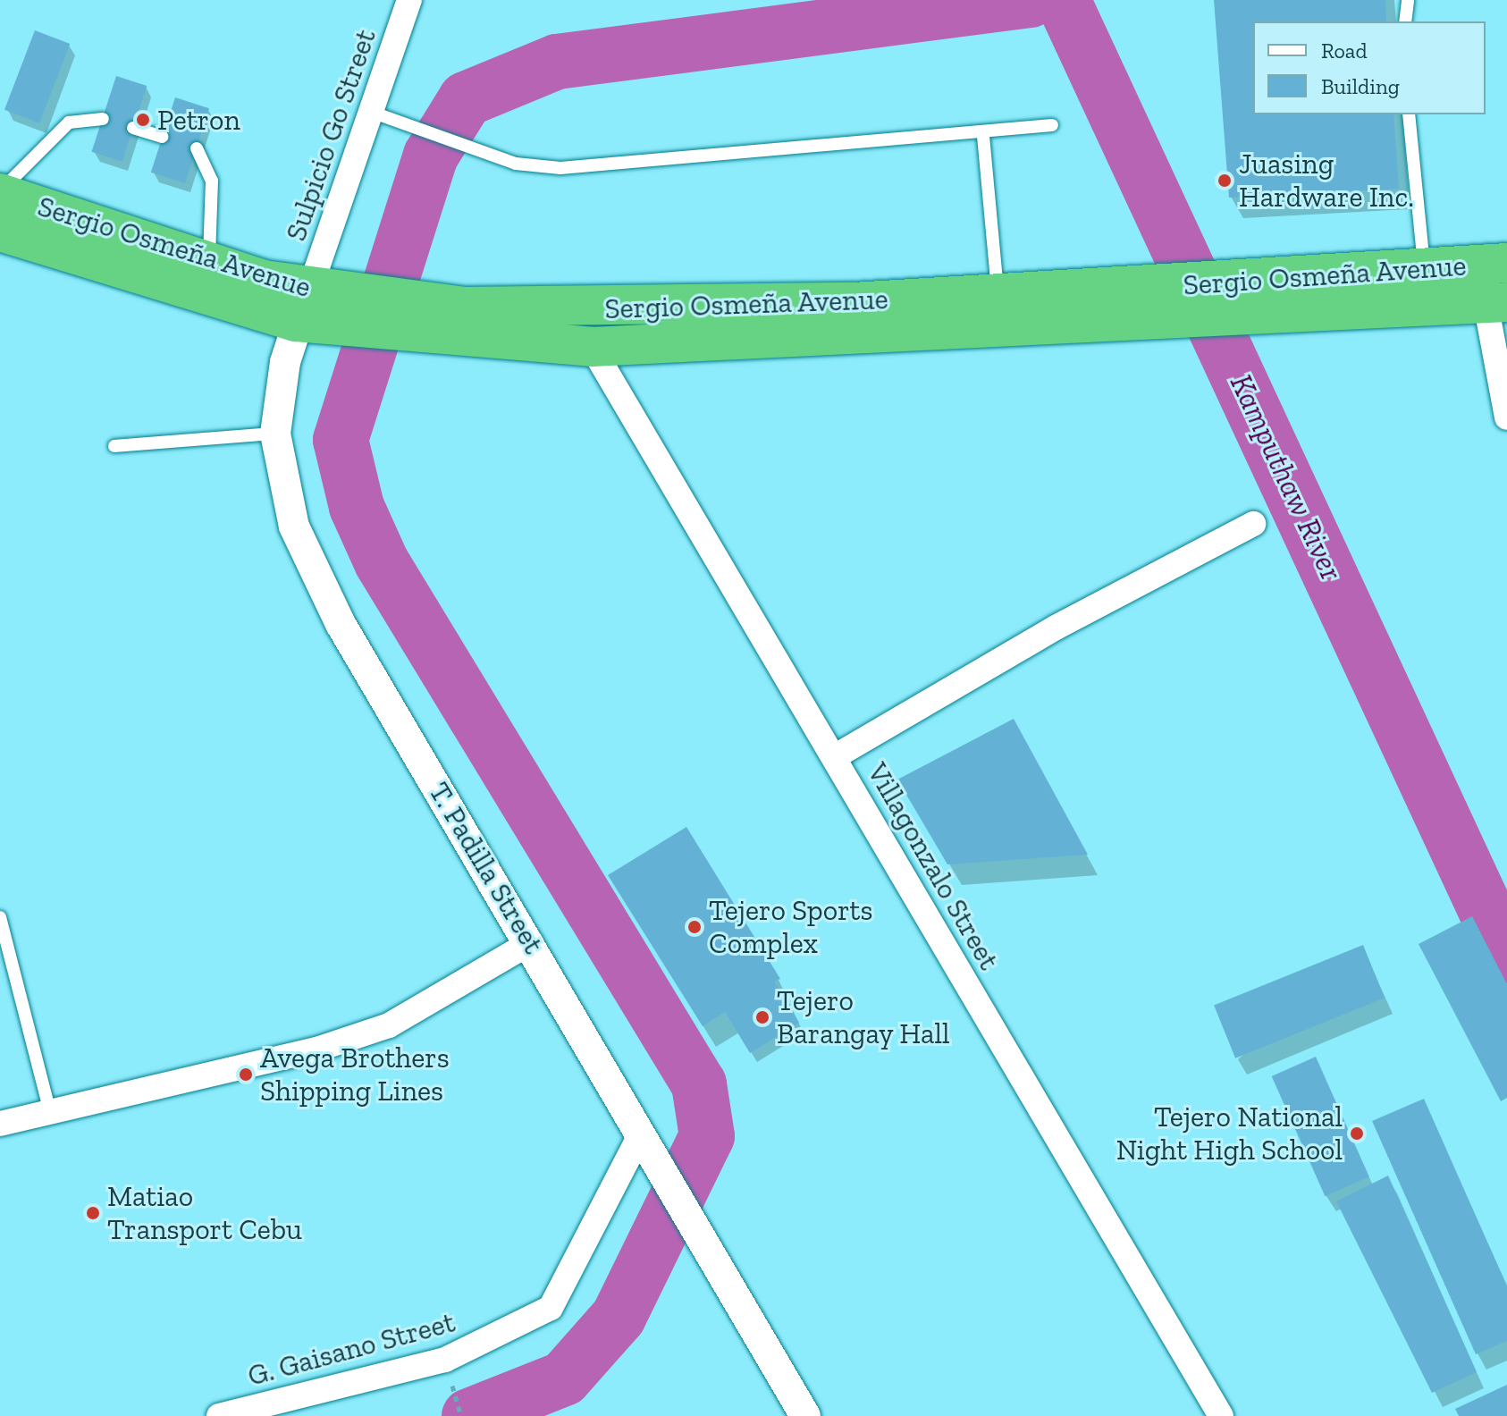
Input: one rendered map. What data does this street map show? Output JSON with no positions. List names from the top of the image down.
{
  "streets": {
    "highway": ["Sergio Osmeña Avenue"],
    "street": [
      "Sulpicio Go Street",
      "Villagonzalo Street",
      "T. Padilla Street",
      "G. Gaisano Street"
    ]
  },
  "crossings": [
    ["Sulpicio Go Street", "Sergio Osmeña Avenue"],
    ["Sulpicio Go Street", "T. Padilla Street"],
    ["Sergio Osmeña Avenue", "Villagonzalo Street"],
    ["Sergio Osmeña Avenue", "T. Padilla Street"],
    ["T. Padilla Street", "G. Gaisano Street"]
  ],
  "water": ["Kamputhaw River"],
  "places": [
    "Petron",
    "Juasing Hardware Inc.",
    "Tejero Sports Complex",
    "Tejero Barangay Hall",
    "Avega Brothers Shipping Lines",
    "Tejero National Night High School",
    "Matiao Transport Cebu"
  ],
  "legend": ["Road", "Building"]
}
